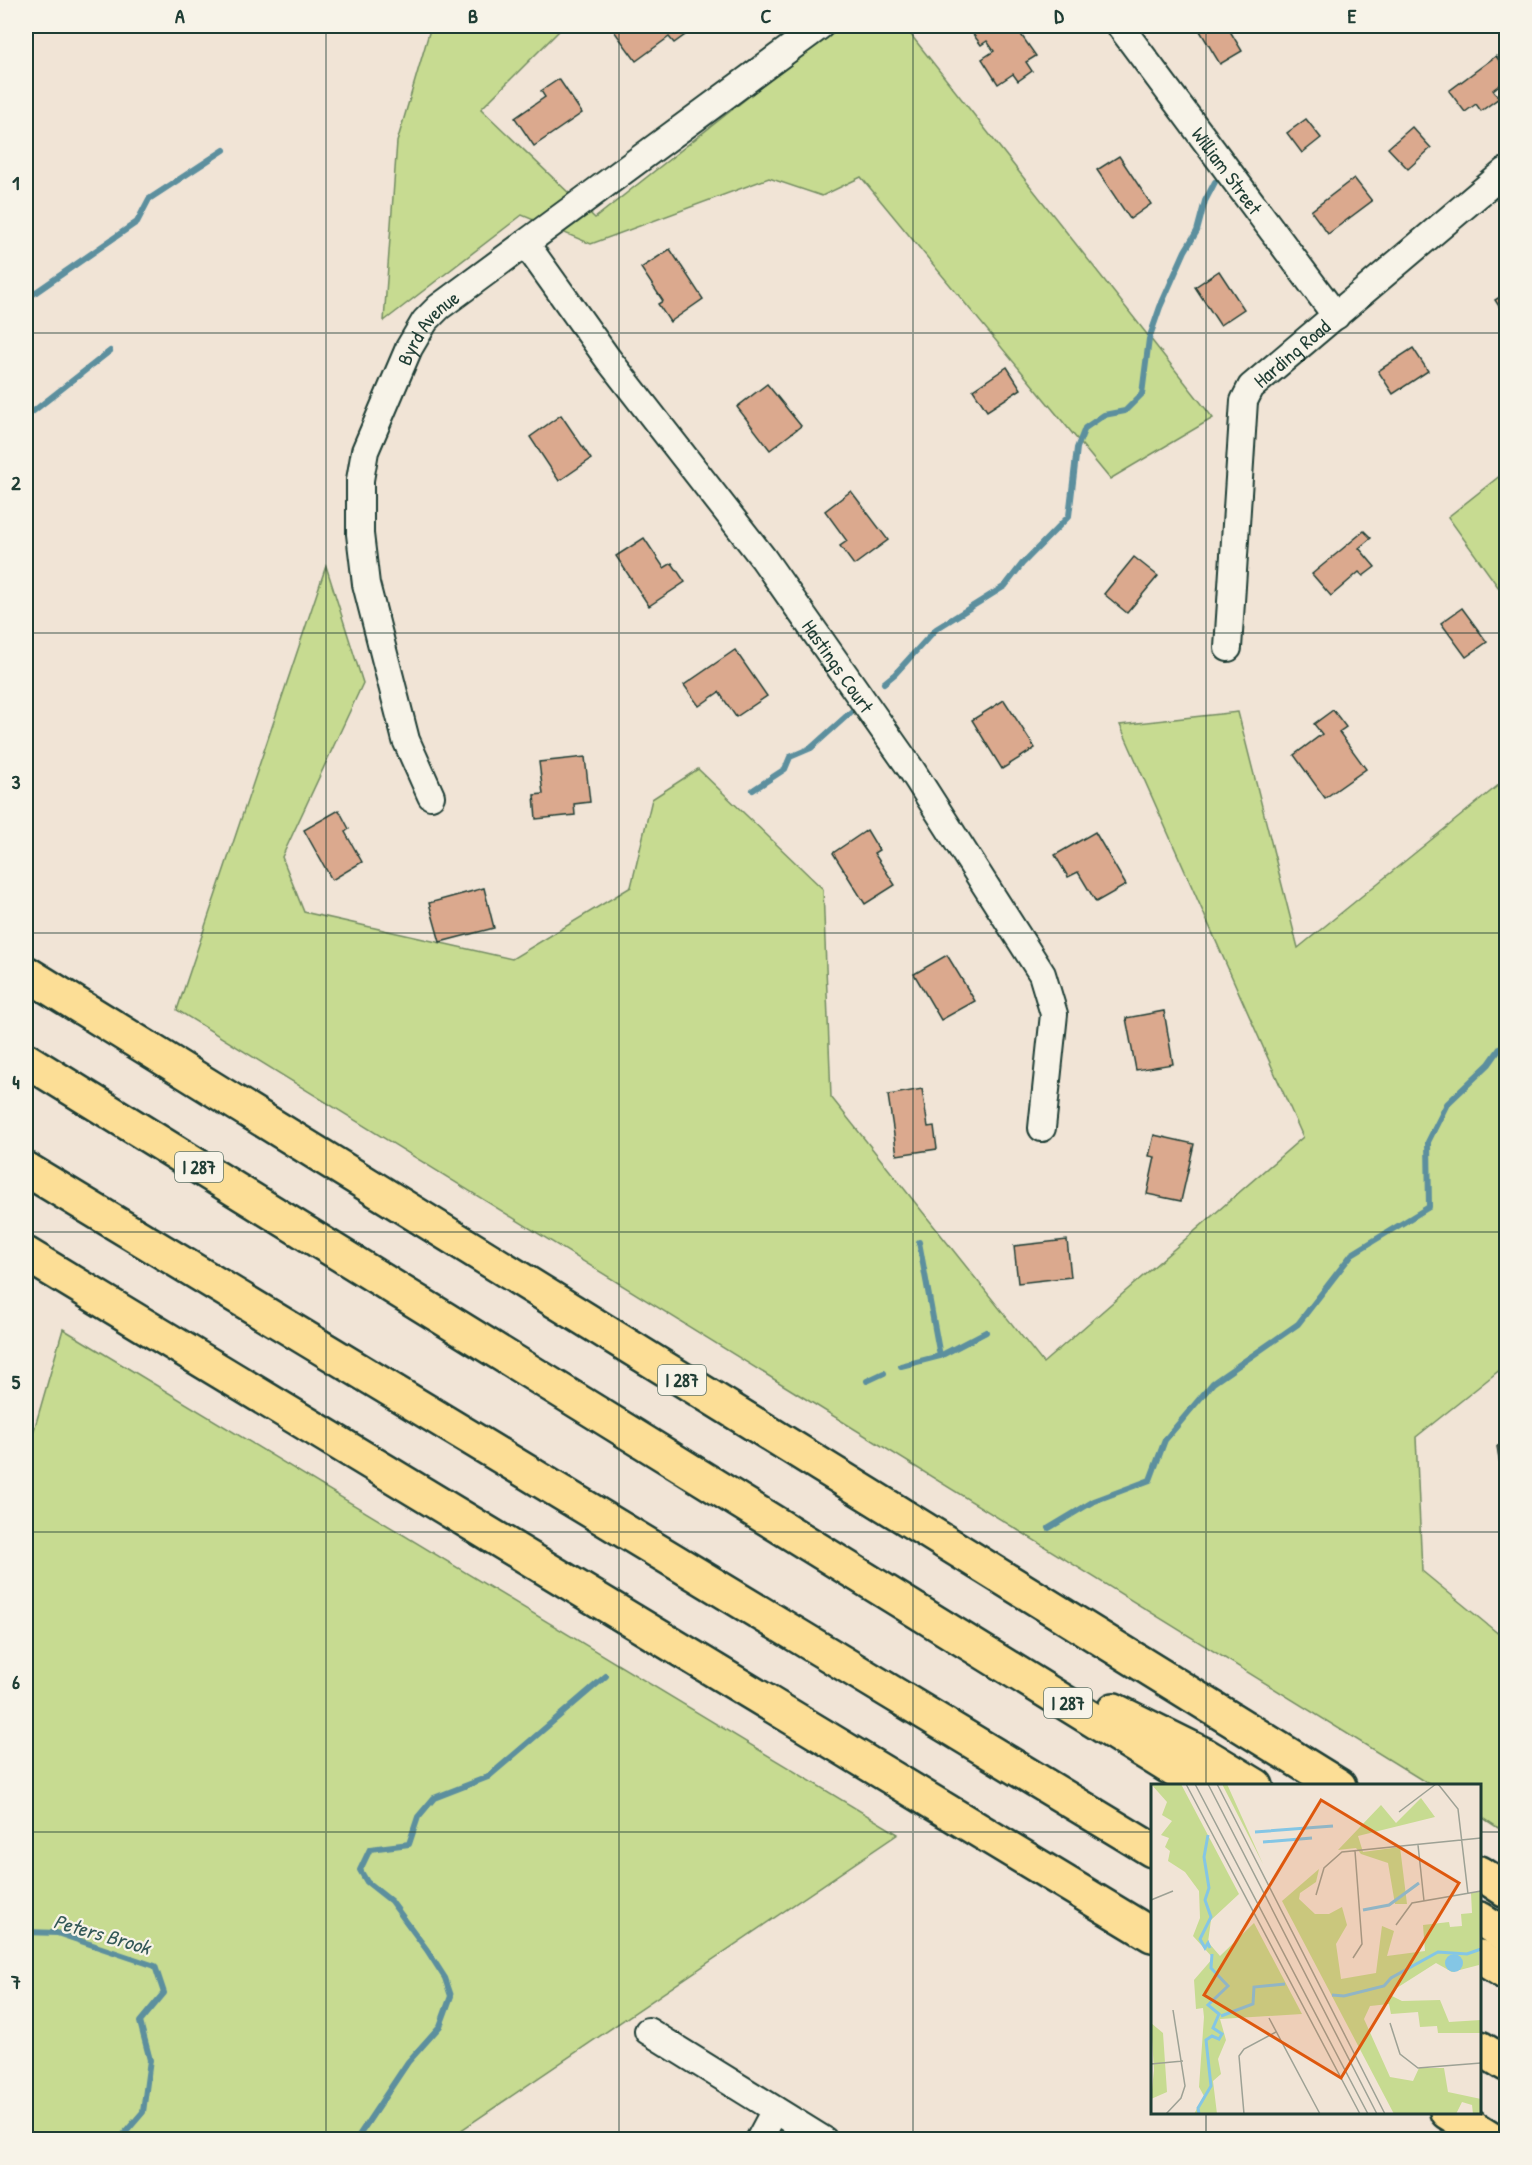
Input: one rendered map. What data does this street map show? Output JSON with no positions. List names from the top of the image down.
{
  "streets": {
    "highway": ["I 287"],
    "street": [
      "William Street",
      "Byrd Avenue",
      "Harding Road",
      "Hastings Court"
    ]
  },
  "crossings": [
    ["William Street", "Harding Road"],
    ["Byrd Avenue", "Hastings Court"]
  ],
  "water": ["Peters Brook"],
  "grid": {
    "columns": [
      "A",
      "B",
      "C",
      "D",
      "E"
    ],
    "rows": [
      "1",
      "2",
      "3",
      "4",
      "5",
      "6",
      "7"
    ]
  }
}
